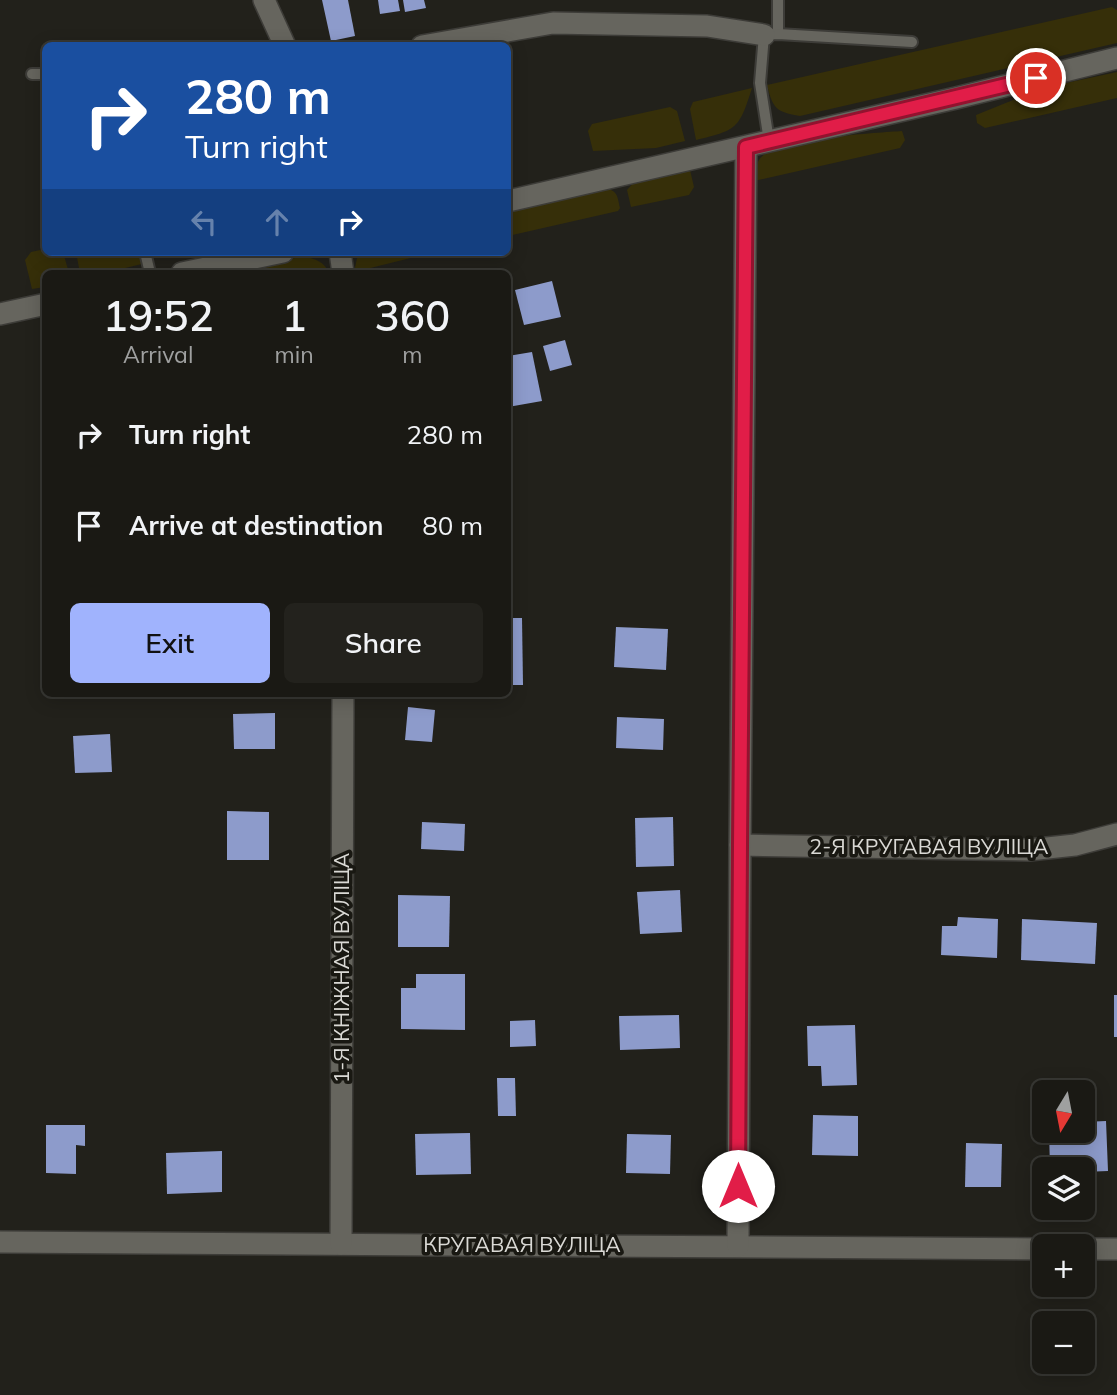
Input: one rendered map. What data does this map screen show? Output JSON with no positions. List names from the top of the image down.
{
  "streets": {
    "street": ["2-Я КРУГАВАЯ ВУЛІЦА", "1-Я КНІЖНАЯ ВУЛІЦА", "КРУГАВАЯ ВУЛІЦА"]
  },
  "crossings": [
    ["1-Я КНІЖНАЯ ВУЛІЦА", "КРУГАВАЯ ВУЛІЦА"]
  ],
  "north": "bottom",
  "page": {
    "turn": ["280 m", "Turn right"],
    "eta": [
      "19:52",
      "Arrival",
      "1",
      "min",
      "360",
      "m"
    ],
    "list": [
      {
        "name": "Turn right",
        "value": "280 m"
      },
      {
        "name": "Arrive at destination",
        "value": "80 m"
      }
    ],
    "buttons": ["Exit", "Share"],
    "map_buttons": ["+", "−"]
  }
}
